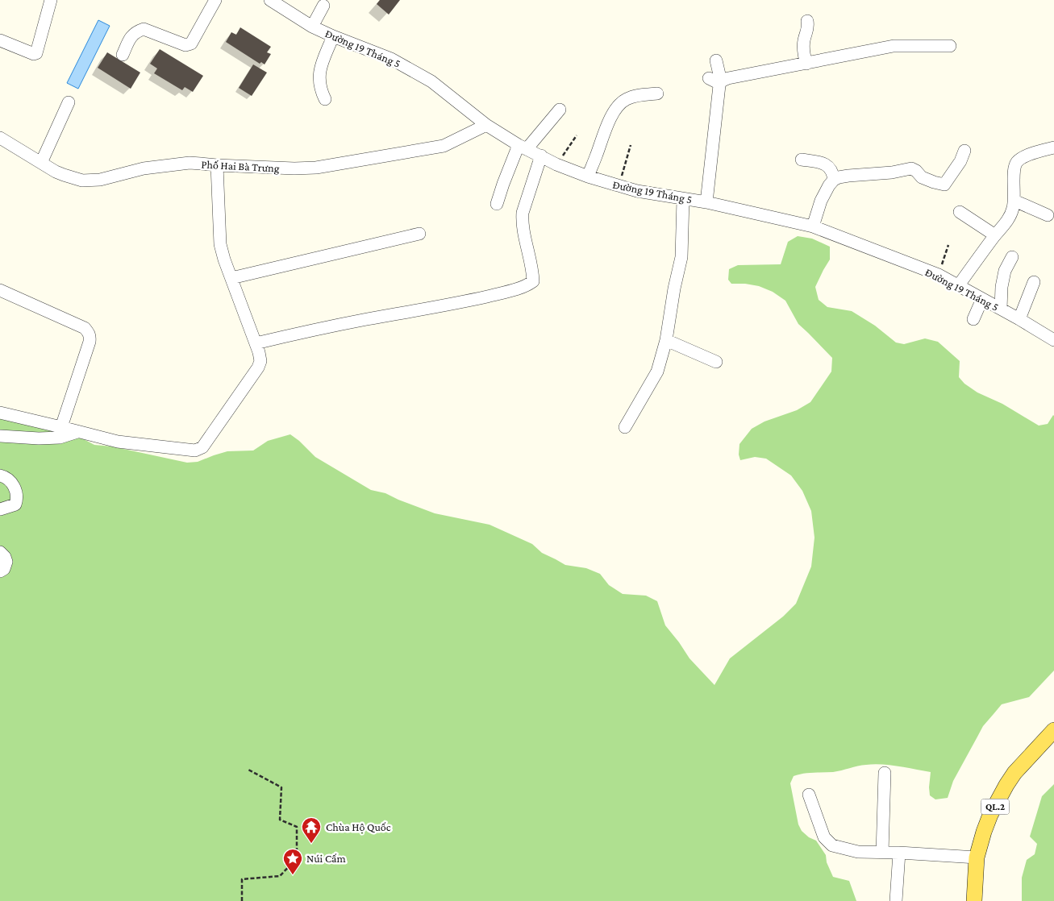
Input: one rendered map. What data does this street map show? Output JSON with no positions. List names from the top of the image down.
{
  "streets": {
    "main road": ["QL.2"],
    "street": ["Đường 19 Tháng 5", "Phố Hai Bà Trưng"]
  },
  "crossings": [
    ["Đường 19 Tháng 5", "Phố Hai Bà Trưng"]
  ],
  "places": {
    "temple": ["Chùa Hộ Quốc"],
    "place": ["Núi Cấm"]
  }
}
